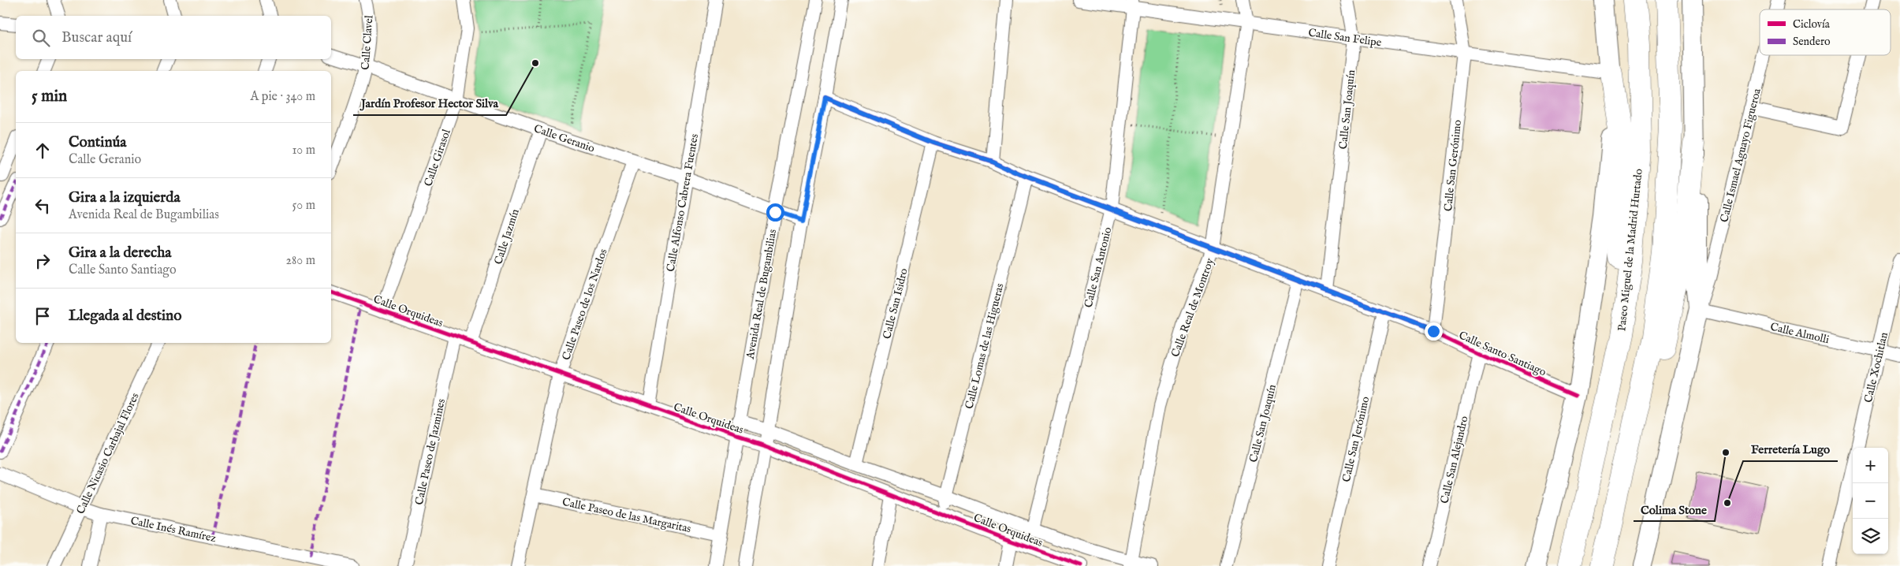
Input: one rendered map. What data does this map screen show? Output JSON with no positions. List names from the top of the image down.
{
  "streets": {
    "highway": ["Paseo Miguel de la Madrid Hurtado"],
    "street": [
      "Calle San Felipe",
      "Calle Clavel",
      "Calle San Joaquín",
      "Calle Geranio",
      "Calle Ismael Aguayo Figueroa",
      "Calle Girasol",
      "Calle San Gerónimo",
      "Calle Alfonso Cabrera Fuentes",
      "Calle Jazmín",
      "Calle San Antonio",
      "Avenida Real de Bugambilias",
      "Calle San Isidro",
      "Calle Paseo de los Nardos",
      "Calle Real de Montroy",
      "Calle Orquideas",
      "Calle Almolli",
      "Calle Lomas de las Higueras",
      "Calle Santo Santiago",
      "Calle Xochitlan",
      "Calle San Jerónimo",
      "Calle Paseo de Jazmines",
      "Calle Nicasio Carbajal Flores",
      "Calle San Alejandro",
      "Calle Paseo de las Margaritas",
      "Calle Inés Ramírez"
    ]
  },
  "crossings": [
    ["Calle San Felipe", "Calle San Joaquín"],
    ["Calle San Felipe", "Calle San Gerónimo"],
    ["Calle San Felipe", "Calle San Antonio"],
    ["Calle San Felipe", "Calle Real de Montroy"],
    ["Calle Clavel", "Calle Geranio"],
    ["Calle San Joaquín", "Calle Santo Santiago"],
    ["Calle Geranio", "Calle Girasol"],
    ["Calle Geranio", "Calle Alfonso Cabrera Fuentes"],
    ["Calle Geranio", "Calle Jazmín"],
    ["Calle Geranio", "Avenida Real de Bugambilias"],
    ["Calle Geranio", "Calle Paseo de los Nardos"],
    ["Calle Ismael Aguayo Figueroa", "Calle Almolli"],
    ["Calle Girasol", "Calle Orquideas"],
    ["Calle San Gerónimo", "Calle Santo Santiago"],
    ["Calle Alfonso Cabrera Fuentes", "Calle Orquideas"],
    ["Calle Jazmín", "Calle Orquideas"],
    ["Calle San Antonio", "Calle Orquideas"],
    ["Calle San Antonio", "Calle Santo Santiago"],
    ["Avenida Real de Bugambilias", "Calle Orquideas"],
    ["Avenida Real de Bugambilias", "Calle Paseo de las Margaritas"],
    ["Calle San Isidro", "Calle Orquideas"],
    ["Calle San Isidro", "Calle Santo Santiago"],
    ["Calle Paseo de los Nardos", "Calle Orquideas"],
    ["Calle Paseo de los Nardos", "Calle Paseo de las Margaritas"],
    ["Calle Real de Montroy", "Calle Orquideas"],
    ["Calle Real de Montroy", "Calle Santo Santiago"],
    ["Calle Orquideas", "Calle Lomas de las Higueras"],
    ["Calle Orquideas", "Calle Paseo de Jazmines"],
    ["Calle Almolli", "Calle Xochitlan"],
    ["Calle Lomas de las Higueras", "Calle Santo Santiago"],
    ["Calle Santo Santiago", "Calle San Jerónimo"],
    ["Calle Santo Santiago", "Calle San Alejandro"],
    ["Calle Nicasio Carbajal Flores", "Calle Inés Ramírez"]
  ],
  "places": ["Jardín Profesor Hector Silva", "Colima Stone", "Ferretería Lugo"],
  "legend": ["Ciclovía", "Sendero"],
  "page": {
    "search": "Buscar aquí",
    "heading": ["5 min", "A pie · 340 m"],
    "list": [
      ["Continúa", "Calle Geranio", "10 m"],
      ["Gira a la izquierda", "Avenida Real de Bugambilias", "50 m"],
      ["Gira a la derecha", "Calle Santo Santiago", "280 m"],
      "Llegada al destino"
    ],
    "map_buttons": ["+", "−"]
  }
}
